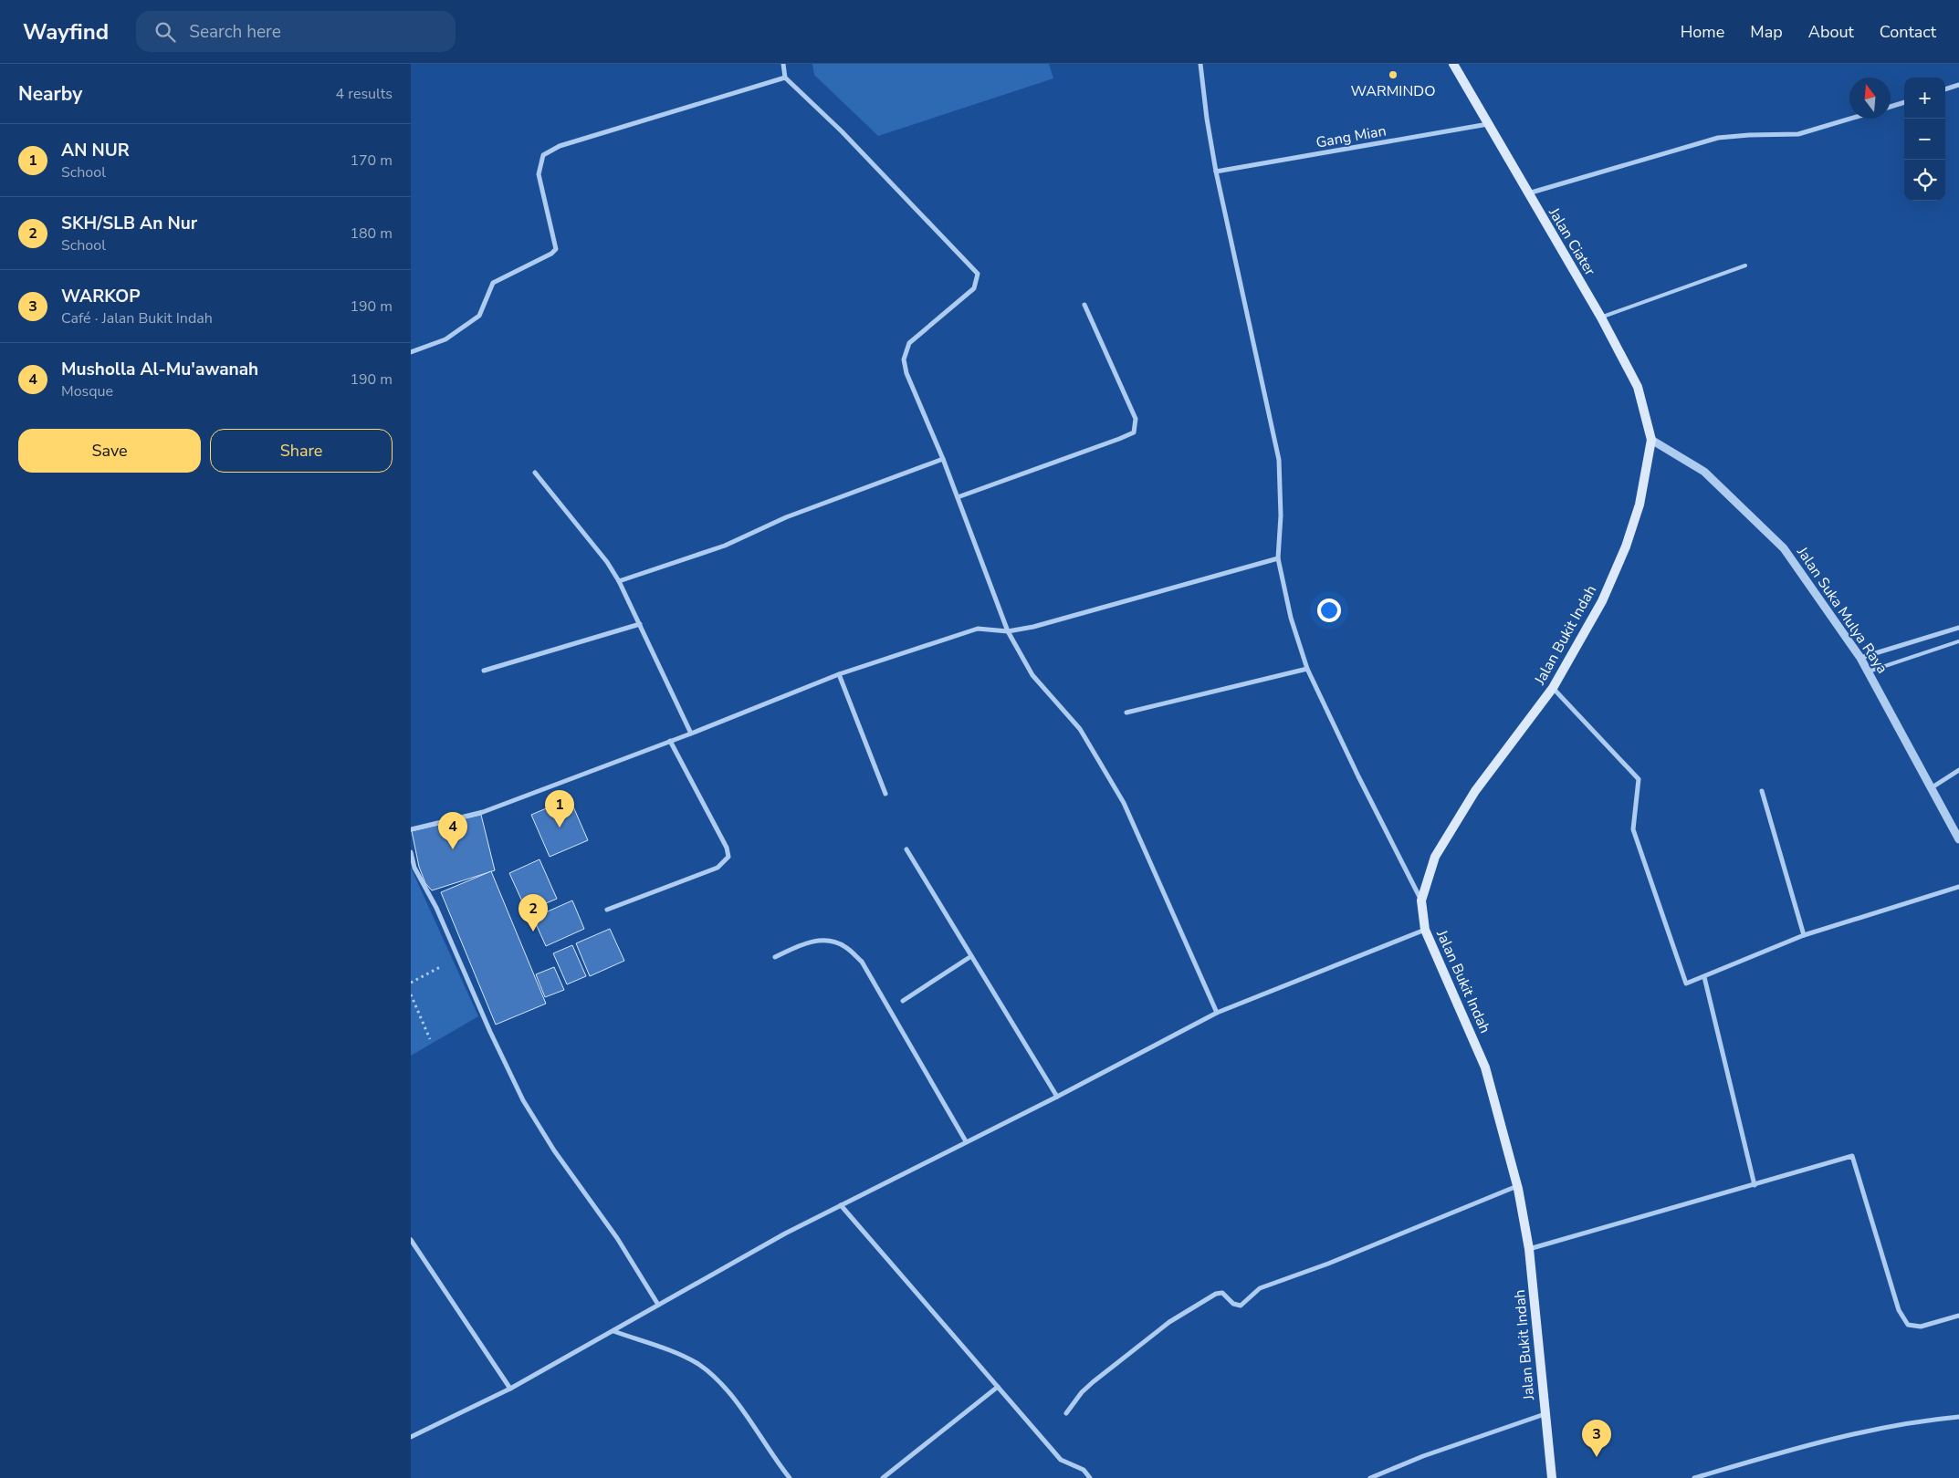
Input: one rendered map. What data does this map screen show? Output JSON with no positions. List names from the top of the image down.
{
  "streets": {
    "main road": ["Jalan Ciater", "Jalan Bukit Indah"],
    "street": ["Gang Mian", "Jalan Suka Mulya Raya"]
  },
  "crossings": [
    ["Gang Mian", "Jalan Ciater"],
    ["Jalan Ciater", "Jalan Suka Mulya Raya"],
    ["Jalan Ciater", "Jalan Bukit Indah"],
    ["Jalan Suka Mulya Raya", "Jalan Bukit Indah"]
  ],
  "places": ["WARMINDO"],
  "north": "top",
  "page": {
    "header": "Wayfind",
    "search": "Search here",
    "nav": [
      "Home",
      "Map",
      "About",
      "Contact"
    ],
    "heading": ["Nearby", "4 results"],
    "map_buttons": ["+", "−"],
    "list": [
      {
        "mark": "1",
        "name": "AN NUR",
        "note": "School",
        "value": "170 m"
      },
      {
        "mark": "2",
        "name": "SKH/SLB An Nur",
        "note": "School",
        "value": "180 m"
      },
      {
        "mark": "3",
        "name": "WARKOP",
        "note": "Café · Jalan Bukit Indah",
        "value": "190 m"
      },
      {
        "mark": "4",
        "name": "Musholla Al-Mu'awanah",
        "note": "Mosque",
        "value": "190 m"
      }
    ],
    "buttons": ["Save", "Share"],
    "pins": [
      "1",
      "4",
      "2",
      "3"
    ]
  }
}
